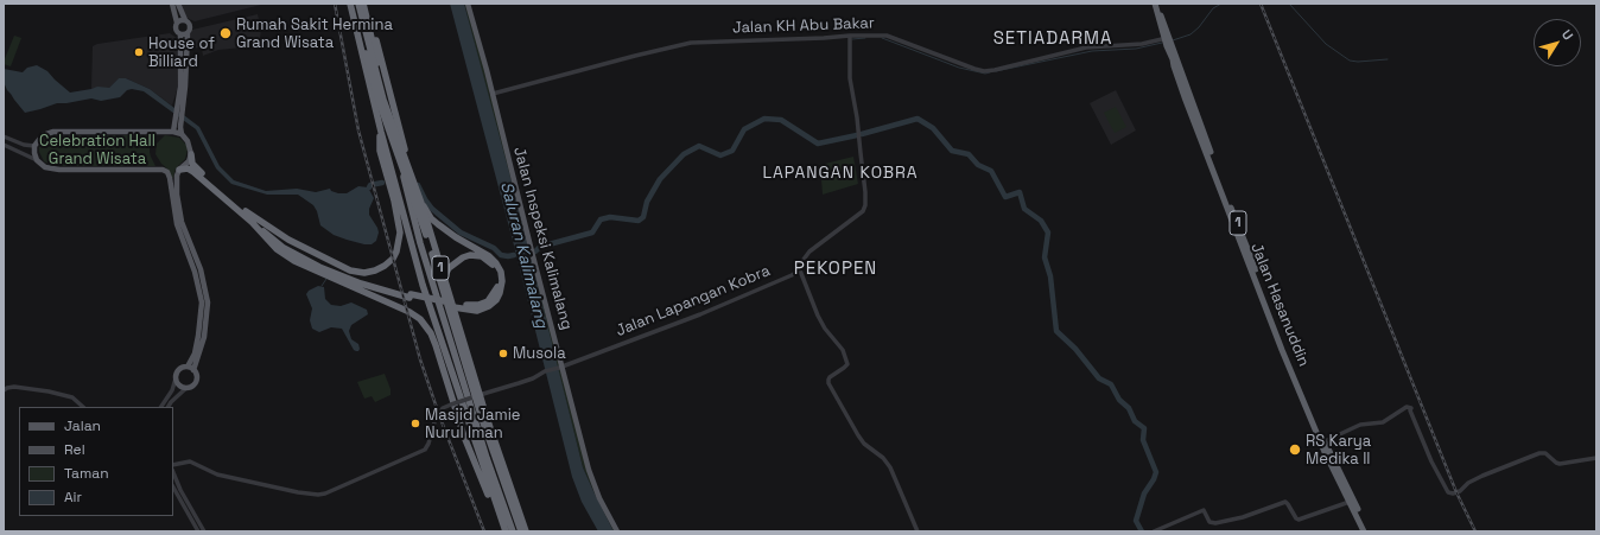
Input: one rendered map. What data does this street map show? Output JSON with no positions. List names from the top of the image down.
{
  "streets": {
    "highway": ["1", "Jalan Hasanuddin"],
    "main road": ["Jalan Inspeksi Kalimalang"],
    "street": ["Jalan KH Abu Bakar", "Jalan Lapangan Kobra"]
  },
  "crossings": [
    ["Jalan KH Abu Bakar", "Jalan Inspeksi Kalimalang"],
    ["Jalan KH Abu Bakar", "Jalan Hasanuddin"],
    ["Jalan Inspeksi Kalimalang", "Jalan Lapangan Kobra"]
  ],
  "districts": ["SETIADARMA", "LAPANGAN KOBRA", "PEKOPEN"],
  "water": ["Saluran Kalimalang"],
  "parks": ["Celebration Hall Grand Wisata"],
  "places": [
    "Rumah Sakit Hermina Grand Wisata",
    "House of Billiard",
    "Musola",
    "Masjid Jamie Nurul Iman",
    "RS Karya Medika II"
  ],
  "legend": [
    "Jalan",
    "Rel",
    "Taman",
    "Air"
  ],
  "north": "top right"
}
